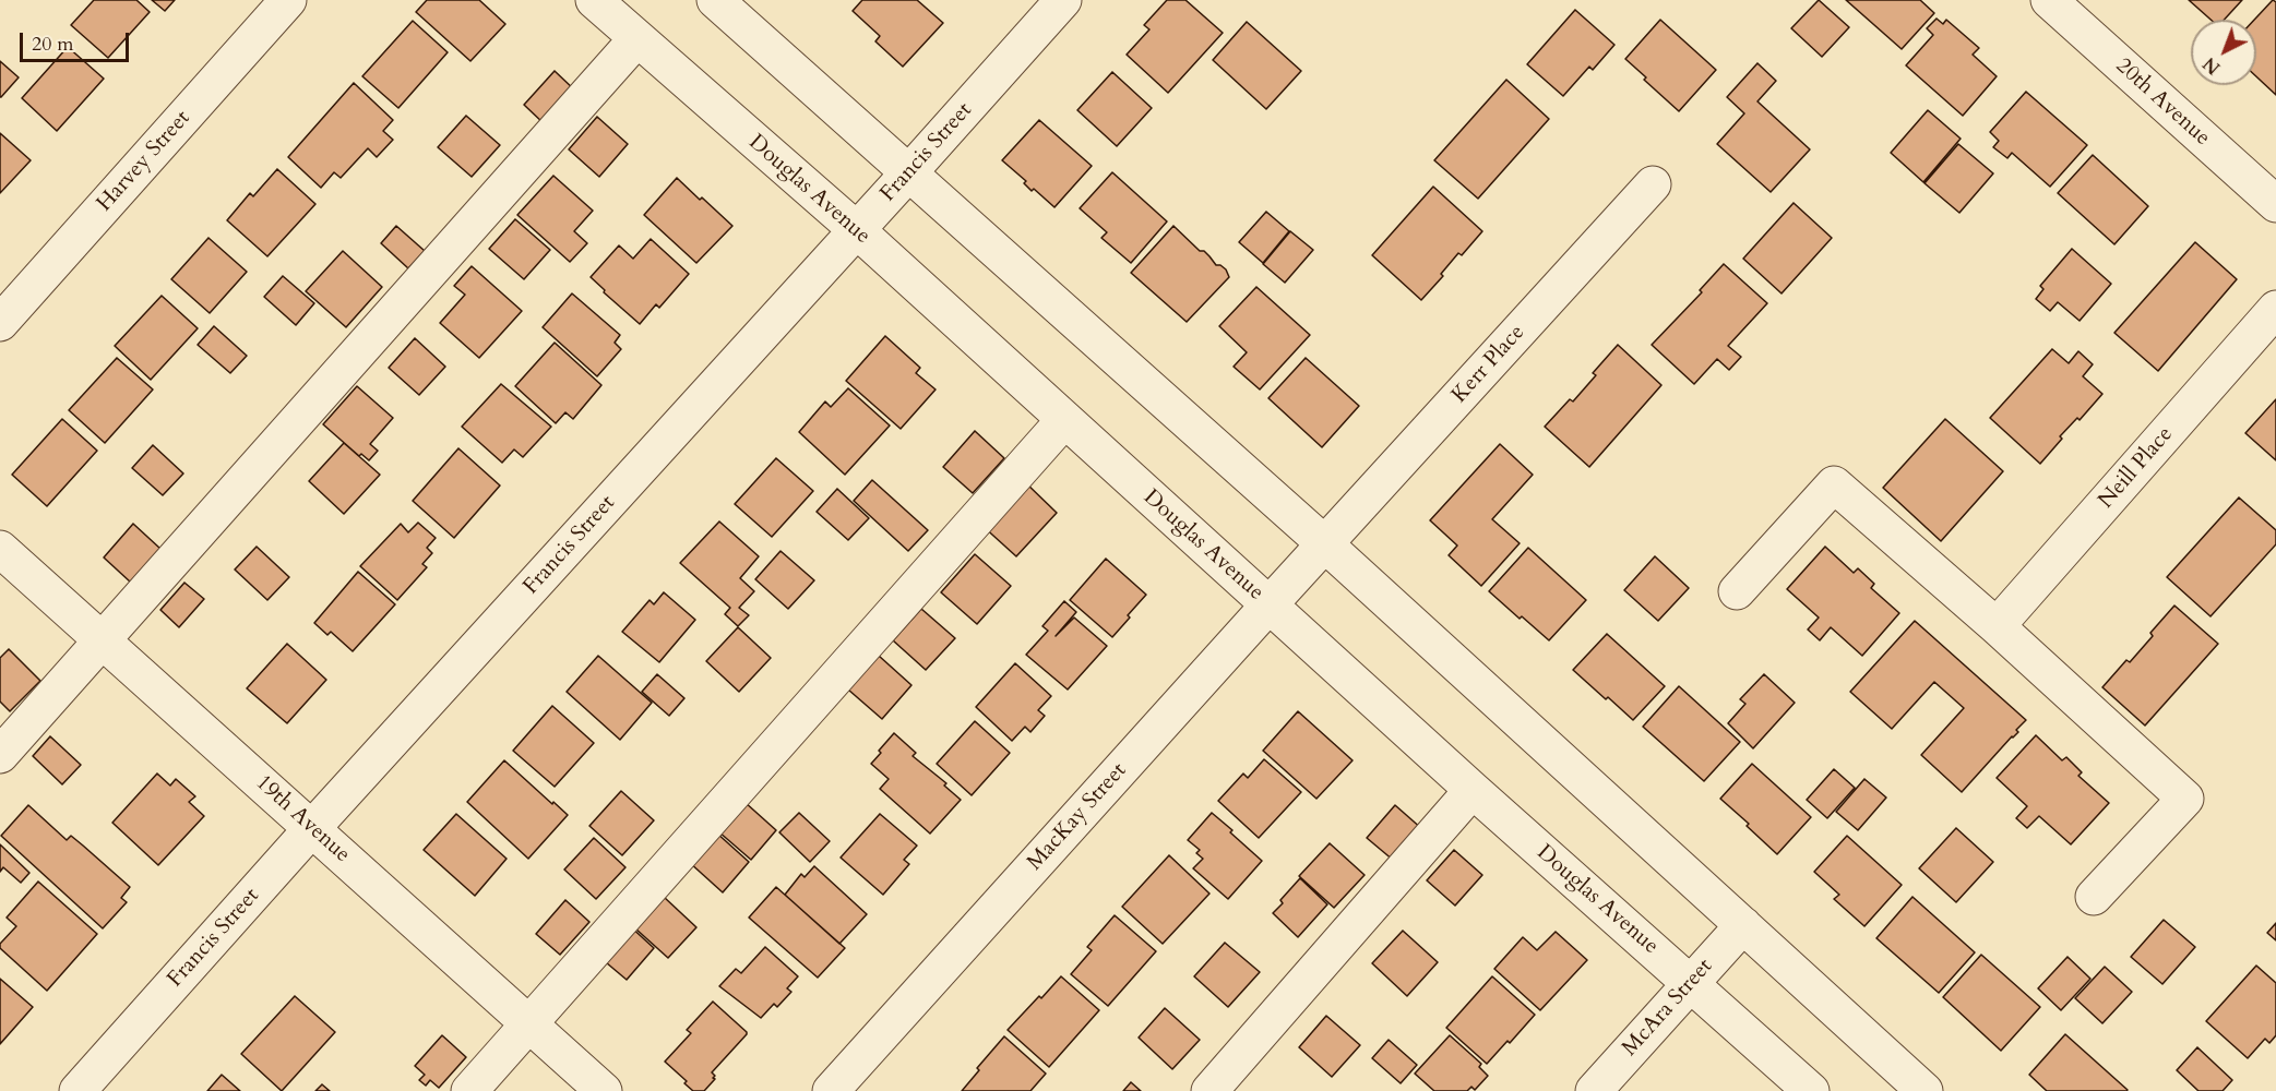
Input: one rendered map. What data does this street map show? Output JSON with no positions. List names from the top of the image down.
{
  "streets": {
    "street": [
      "20th Avenue",
      "Francis Street",
      "Harvey Street",
      "Douglas Avenue",
      "Kerr Place",
      "Neill Place",
      "MacKay Street",
      "19th Avenue",
      "McAra Street"
    ]
  },
  "crossings": [
    ["Francis Street", "Douglas Avenue"],
    ["Francis Street", "19th Avenue"],
    ["Douglas Avenue", "MacKay Street"],
    ["Douglas Avenue", "McAra Street"],
    ["Kerr Place", "MacKay Street"]
  ],
  "scale_bar": "20 m",
  "north": "bottom left"
}
